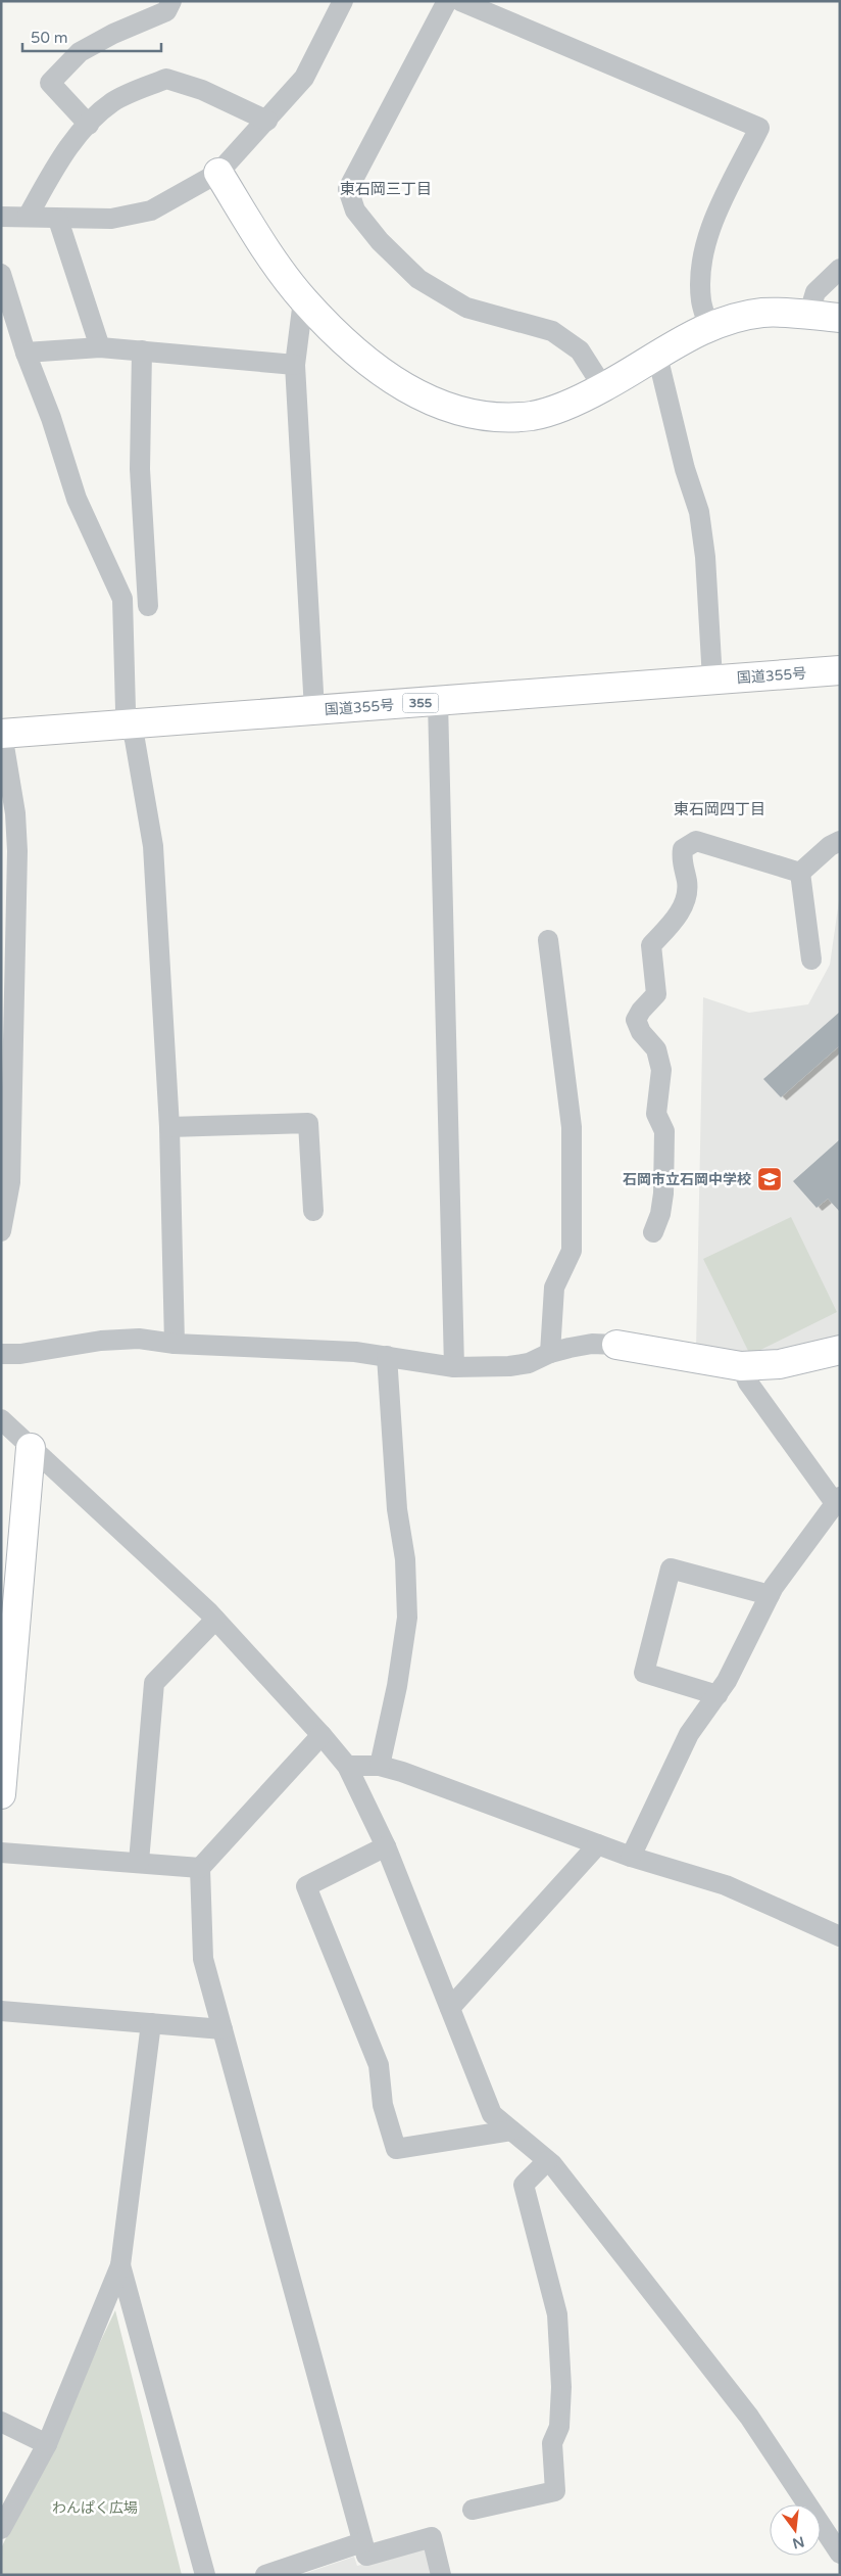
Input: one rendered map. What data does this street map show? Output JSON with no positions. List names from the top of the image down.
{
  "streets": {
    "main road": ["国道355号", "355"]
  },
  "districts": ["東石岡三丁目", "東石岡四丁目"],
  "parks": ["わんぱく広場"],
  "places": {
    "school or university": ["石岡市立石岡中学校"]
  },
  "scale_bar": "50 m",
  "north": "bottom"
}
